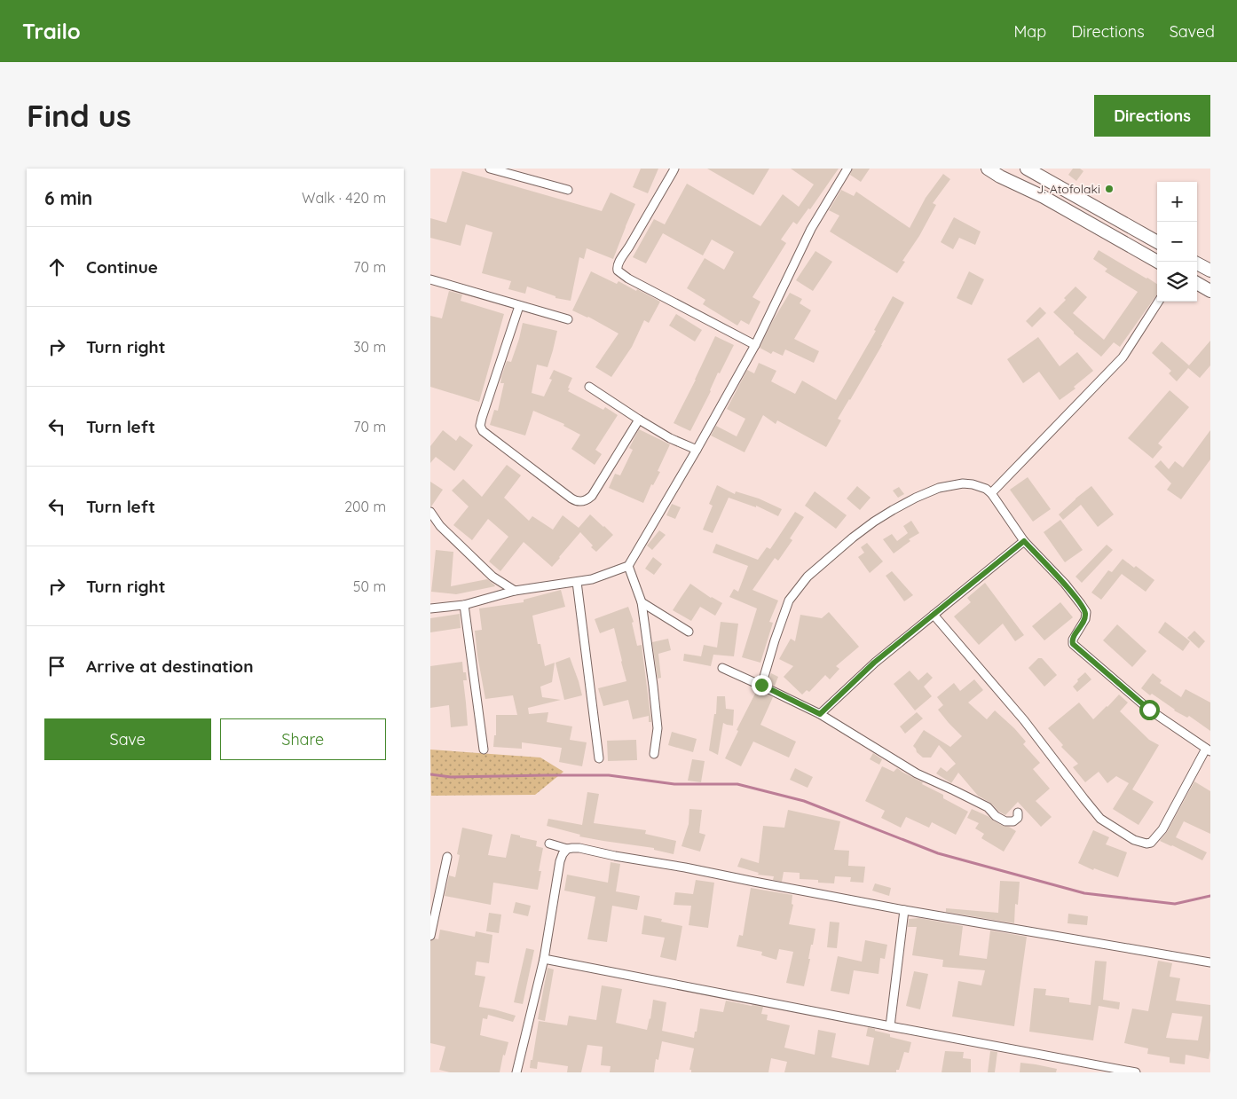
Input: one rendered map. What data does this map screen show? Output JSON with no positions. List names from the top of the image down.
{
  "places": ["J. Atofolaki"],
  "page": {
    "header": "Trailo",
    "nav": ["Map", "Directions", "Saved"],
    "buttons": [
      "Directions",
      ["Save", "Share"]
    ],
    "title": "Find us",
    "heading": ["6 min", "Walk · 420 m"],
    "map_buttons": ["+", "−"],
    "list": [
      ["Continue", "70 m"],
      ["Turn right", "30 m"],
      ["Turn left", "70 m"],
      ["Turn left", "200 m"],
      ["Turn right", "50 m"],
      "Arrive at destination"
    ]
  }
}
